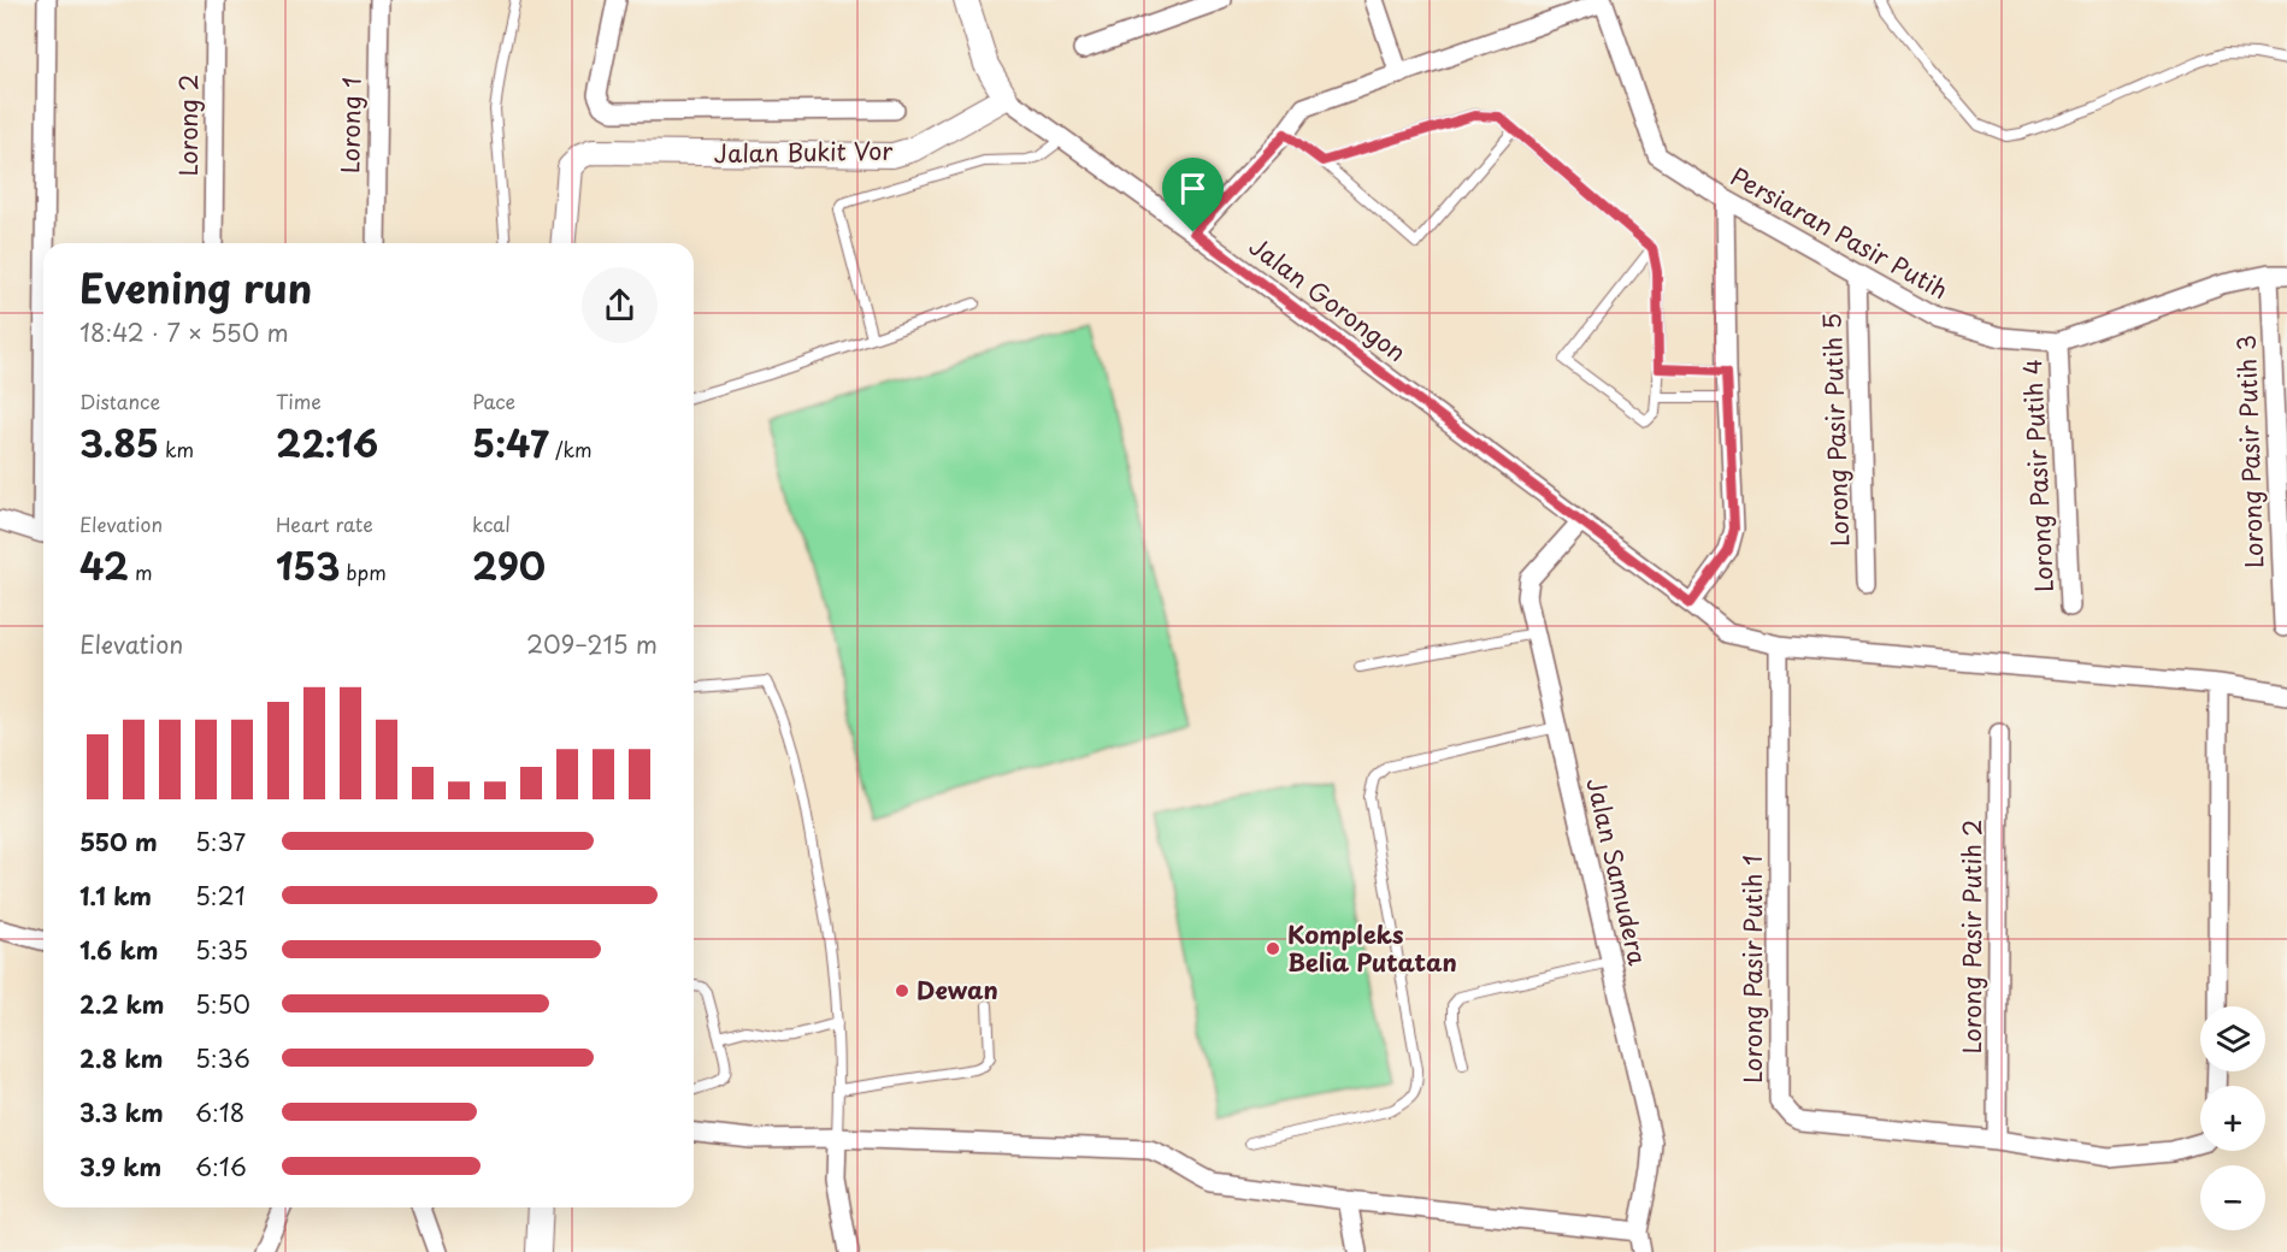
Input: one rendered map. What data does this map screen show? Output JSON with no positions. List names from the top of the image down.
{
  "streets": {
    "street": [
      "Lorong 2",
      "Lorong 1",
      "Jalan Bukit Vor",
      "Persiaran Pasir Putih",
      "Jalan Gorongon",
      "Lorong Pasir Putih 5",
      "Lorong Pasir Putih 3",
      "Lorong Pasir Putih 4",
      "Jalan Samudera",
      "Lorong Pasir Putih 2",
      "Lorong Pasir Putih 1"
    ]
  },
  "crossings": [
    ["Jalan Bukit Vor", "Jalan Gorongon"],
    ["Persiaran Pasir Putih", "Lorong Pasir Putih 5"],
    ["Persiaran Pasir Putih", "Lorong Pasir Putih 3"],
    ["Persiaran Pasir Putih", "Lorong Pasir Putih 4"],
    ["Jalan Gorongon", "Jalan Samudera"],
    ["Jalan Gorongon", "Lorong Pasir Putih 1"],
    ["Lorong Pasir Putih 2", "Lorong Pasir Putih 1"]
  ],
  "places": ["Kompleks Belia Putatan", "Dewan"],
  "page": {
    "heading": ["Evening run", "18:42 · 7 × 550 m"],
    "stats": [
      ["Distance", "3.85 km"],
      ["Time", "22:16"],
      ["Pace", "5:47 /km"],
      ["Elevation", "42 m"],
      ["Heart rate", "153 bpm"],
      ["kcal", "290"]
    ],
    "chart": ["Elevation", "209–215 m"],
    "list": [
      {
        "name": "550 m",
        "note": "5:37"
      },
      {
        "name": "1.1 km",
        "note": "5:21"
      },
      {
        "name": "1.6 km",
        "note": "5:35"
      },
      {
        "name": "2.2 km",
        "note": "5:50"
      },
      {
        "name": "2.8 km",
        "note": "5:36"
      },
      {
        "name": "3.3 km",
        "note": "6:18"
      },
      {
        "name": "3.9 km",
        "note": "6:16"
      }
    ],
    "map_buttons": ["+", "−"]
  }
}
